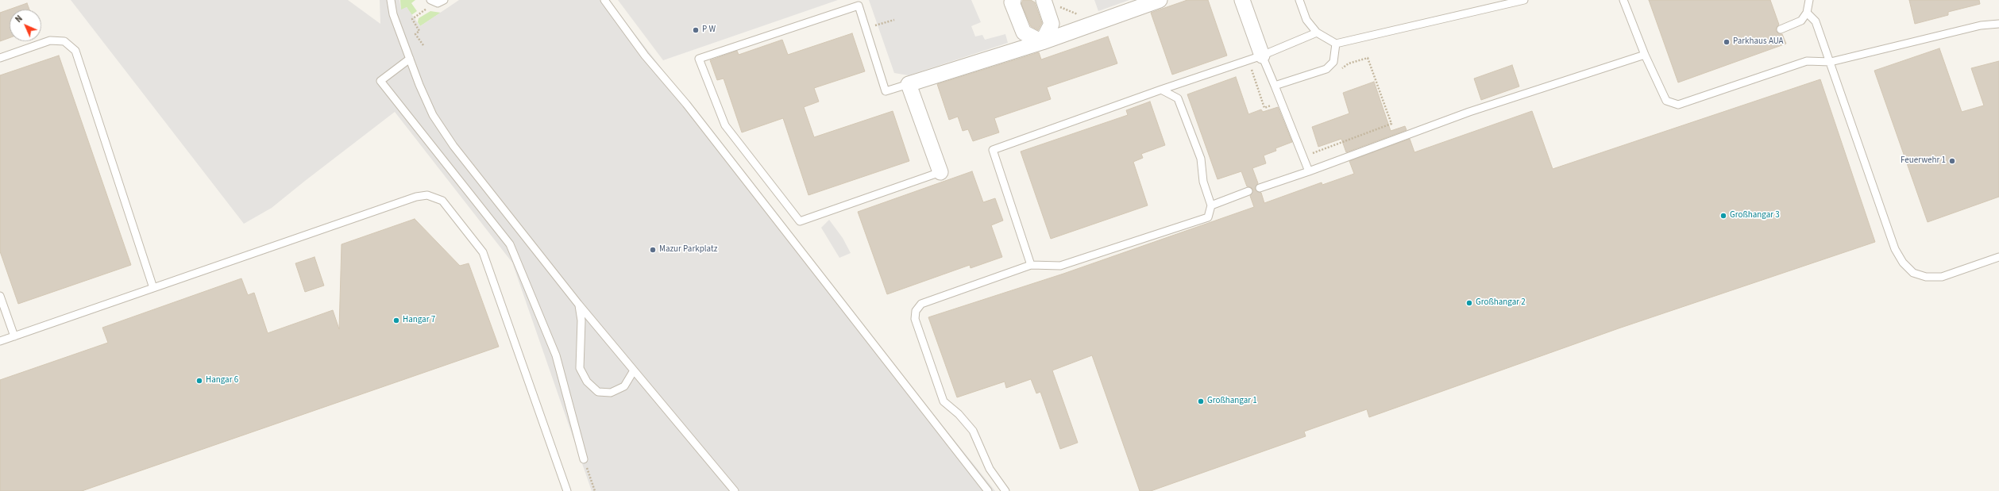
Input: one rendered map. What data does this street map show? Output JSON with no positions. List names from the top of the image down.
{
  "places": [
    "P W",
    "Parkhaus AUA",
    "Feuerwehr 1",
    "Großhangar 3",
    "Mazur Parkplatz",
    "Großhangar 2",
    "Hangar 7",
    "Hangar 6",
    "Großhangar 1"
  ],
  "north": "top left"
}
